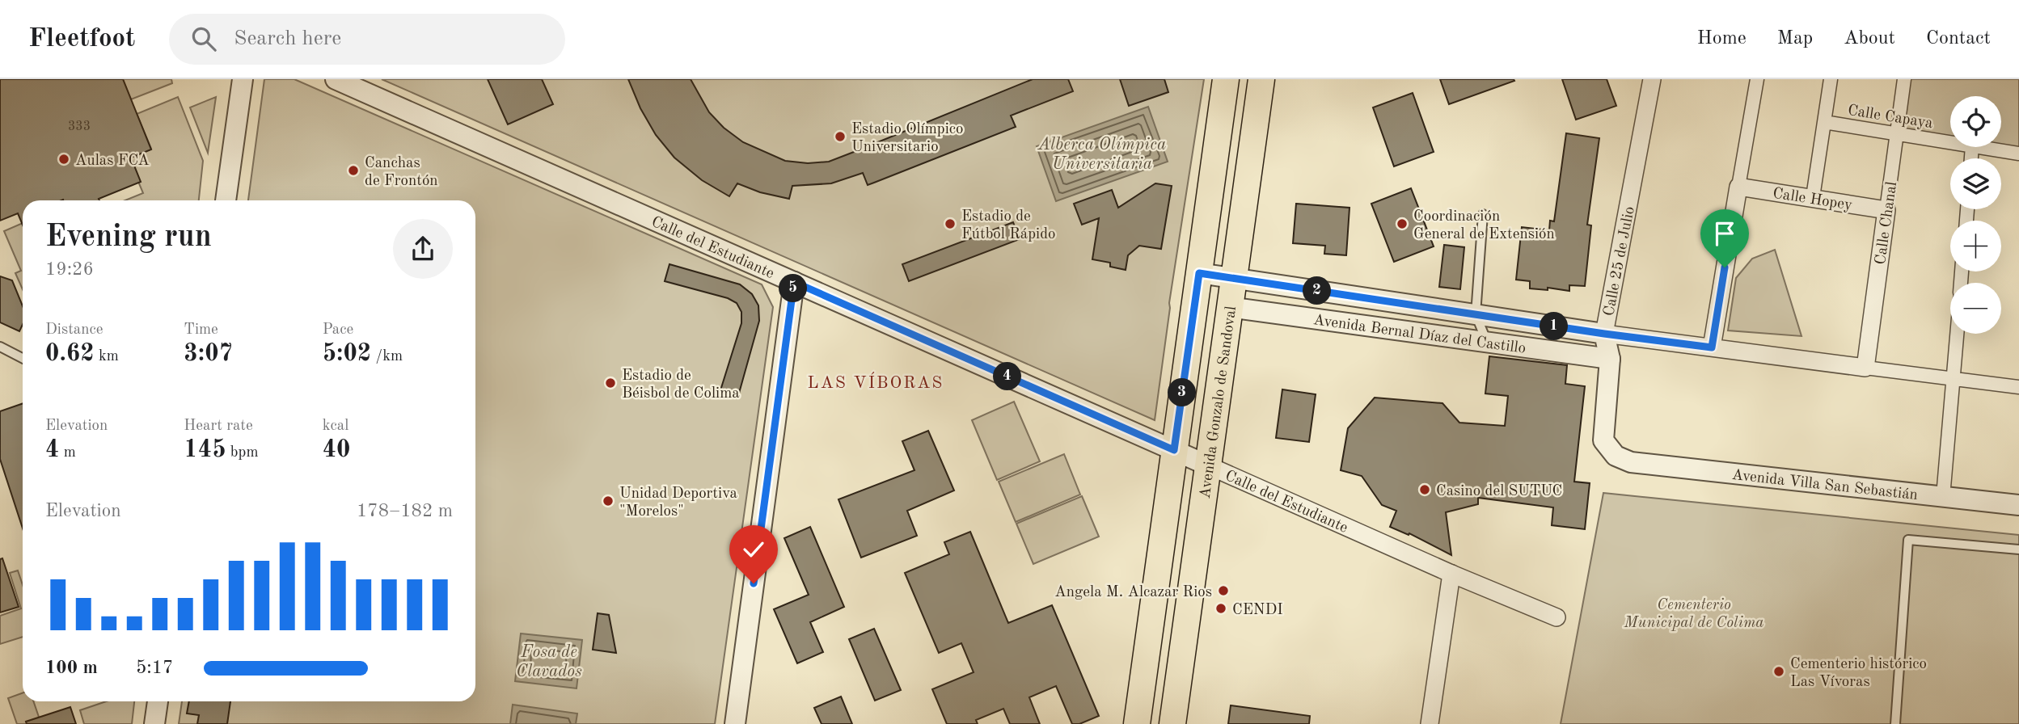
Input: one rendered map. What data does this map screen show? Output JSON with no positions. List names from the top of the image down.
{
  "streets": {
    "main road": ["Avenida Gonzalo de Sandoval"],
    "street": [
      "Calle Capaya",
      "Calle Hopey",
      "Calle Chanal",
      "Calle del Estudiante",
      "Calle 25 de Julio",
      "Avenida Bernal Díaz del Castillo",
      "Avenida Villa San Sebastián"
    ]
  },
  "crossings": [
    ["Calle Capaya", "Calle Chanal"],
    ["Calle Hopey", "Calle Chanal"],
    ["Calle del Estudiante", "Avenida Gonzalo de Sandoval"],
    ["Calle 25 de Julio", "Avenida Bernal Díaz del Castillo"],
    ["Calle 25 de Julio", "Avenida Villa San Sebastián"],
    ["Avenida Bernal Díaz del Castillo", "Avenida Gonzalo de Sandoval"]
  ],
  "districts": ["LAS VÍBORAS"],
  "water": ["Alberca Olímpica Universitaria", "Fosa de Clavados"],
  "parks": ["Cementerio Municipal de Colima"],
  "places": [
    "Estadio Olímpico Universitario",
    "Aulas FCA",
    "Canchas de Frontón",
    "Estadio de Fútbol Rápido",
    "Coordinación General de Extensión",
    "Estadio de Béisbol de Colima",
    "Casino del SUTUC",
    "Unidad Deportiva \"Morelos\"",
    "Angela M. Alcazar Rios",
    "CENDI",
    "Cementerio histórico Las Vívoras"
  ],
  "house_numbers": ["333"],
  "page": {
    "header": "Fleetfoot",
    "search": "Search here",
    "nav": [
      "Home",
      "Map",
      "About",
      "Contact"
    ],
    "map_buttons": ["+", "−"],
    "heading": ["Evening run", "19:26"],
    "pins": [
      "5",
      "2",
      "1",
      "4",
      "3"
    ],
    "stats": [
      ["Distance", "0.62 km"],
      ["Time", "3:07"],
      ["Pace", "5:02 /km"],
      ["Elevation", "4 m"],
      ["Heart rate", "145 bpm"],
      ["kcal", "40"]
    ],
    "chart": ["Elevation", "178–182 m"],
    "list": [
      {
        "name": "100 m",
        "note": "5:17"
      }
    ]
  }
}
